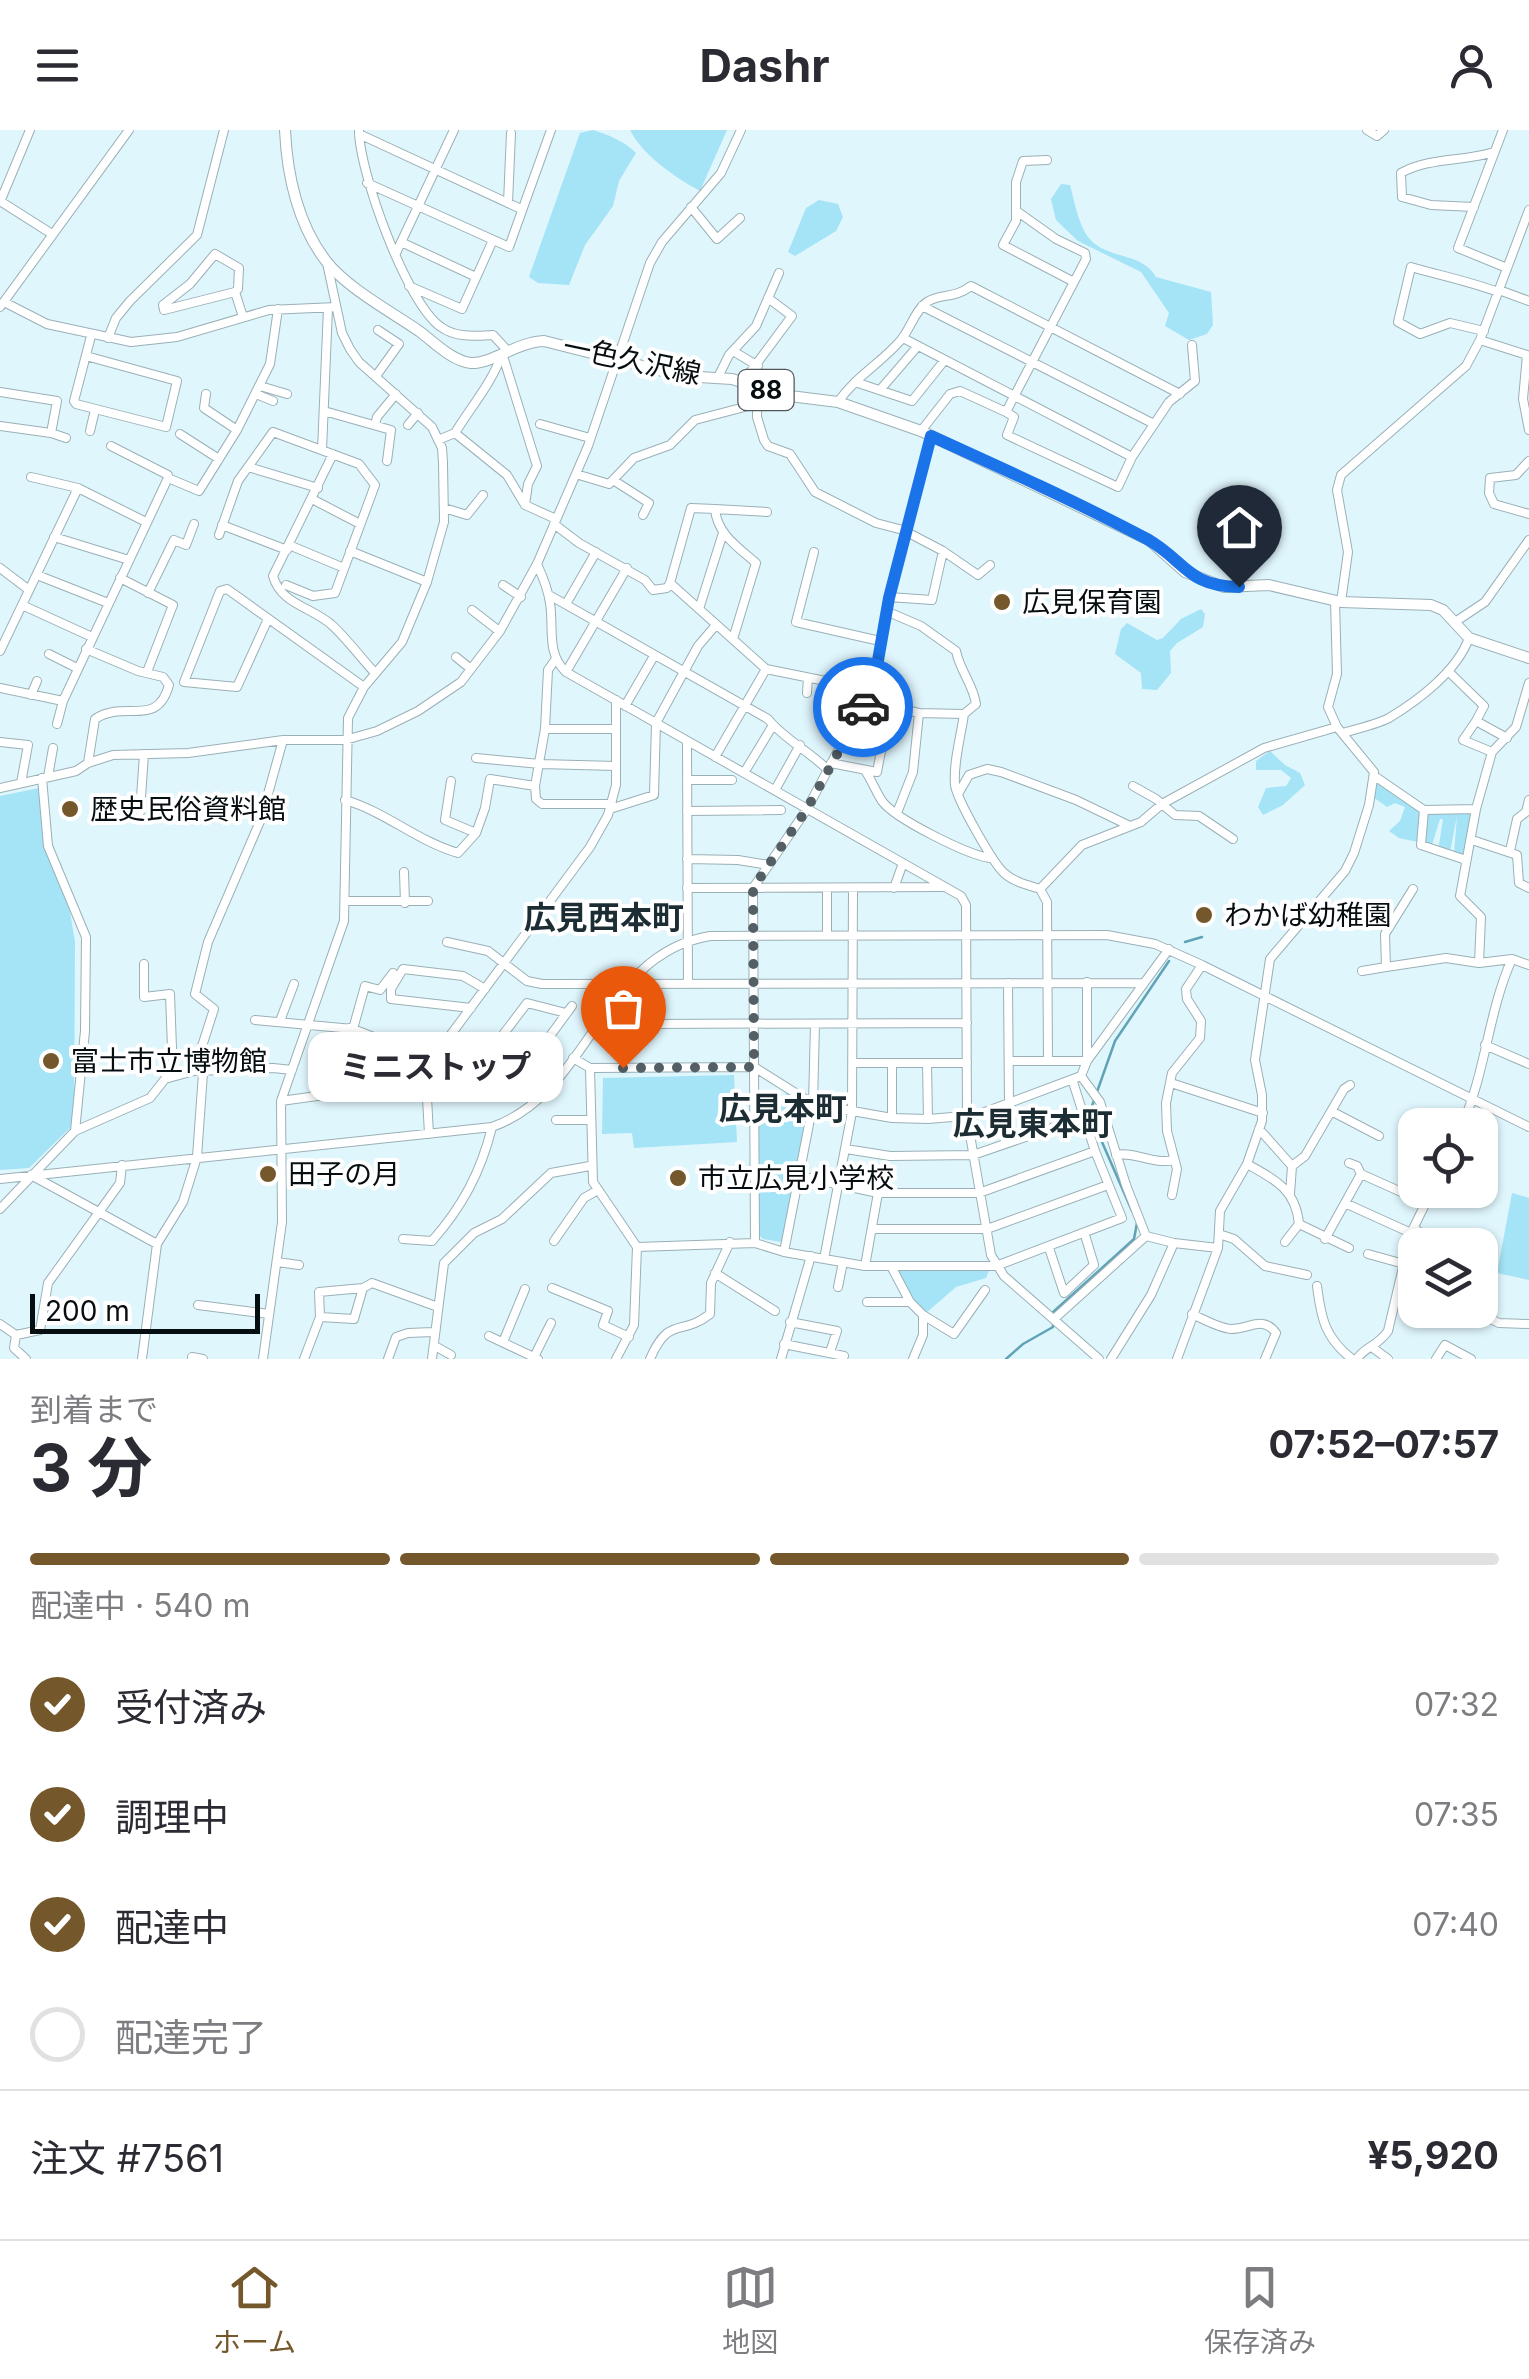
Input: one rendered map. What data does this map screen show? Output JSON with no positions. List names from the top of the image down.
{
  "streets": {
    "main road": ["一色久沢線", "88"]
  },
  "districts": ["広見西本町", "広見本町", "広見東本町"],
  "places": [
    "広見保育園",
    "歴史民俗資料館",
    "わかば幼稚園",
    "富士市立博物館",
    "ミニストップ",
    "田子の月",
    "市立広見小学校"
  ],
  "scale_bar": "200 m",
  "page": {
    "header": "Dashr",
    "bubble": "ミニストップ",
    "scale": "200 m",
    "heading": ["3 分", "到着まで", "07:52–07:57"],
    "panel": ["注文 #7561", "¥5,920"],
    "bar": "配達中 · 540 m",
    "list": [
      ["受付済み", "07:32"],
      ["調理中", "07:35"],
      ["配達中", "07:40"],
      "配達完了"
    ],
    "tabs": ["ホーム", "地図", "保存済み"]
  }
}
